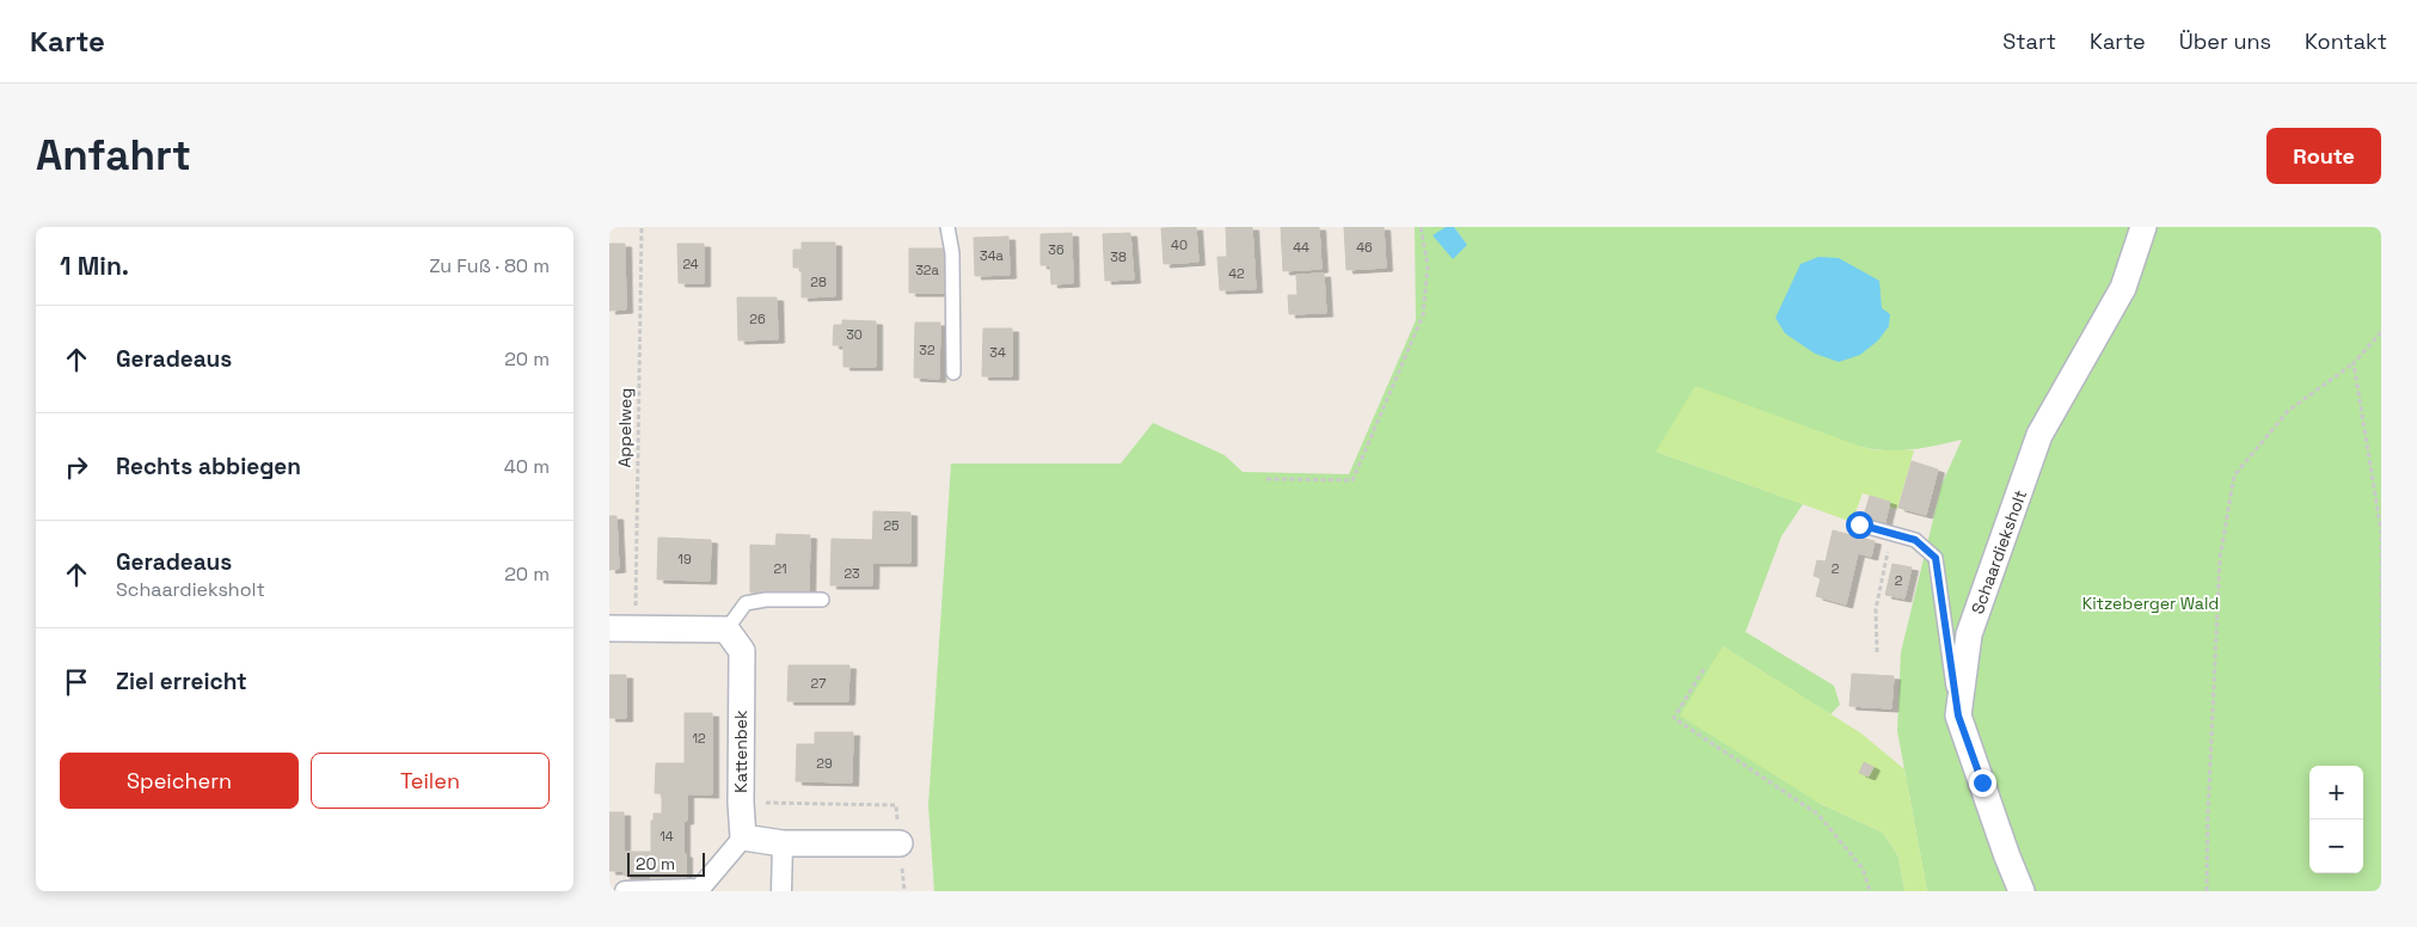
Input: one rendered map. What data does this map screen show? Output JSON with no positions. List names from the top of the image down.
{
  "streets": {
    "street": ["Schaardieksholt", "Kattenbek"],
    "path": ["Appelweg"]
  },
  "parks": ["Kitzeberger Wald"],
  "house_numbers": [
    "40",
    "44",
    "46",
    "36",
    "34a",
    "38",
    "24",
    "32a",
    "42",
    "28",
    "26",
    "30",
    "32",
    "34",
    "25",
    "19",
    "21",
    "2",
    "23",
    "2",
    "27",
    "12",
    "29",
    "14"
  ],
  "scale_bar": "20 m",
  "page": {
    "header": "Karte",
    "nav": [
      "Start",
      "Karte",
      "Über uns",
      "Kontakt"
    ],
    "buttons": [
      "Route",
      ["Speichern", "Teilen"]
    ],
    "title": "Anfahrt",
    "heading": ["1 Min.", "Zu Fuß · 80 m"],
    "list": [
      ["Geradeaus", "20 m"],
      ["Rechts abbiegen", "40 m"],
      ["Geradeaus", "Schaardieksholt", "20 m"],
      "Ziel erreicht"
    ],
    "map_buttons": ["+", "−"],
    "scale": "20 m"
  }
}
